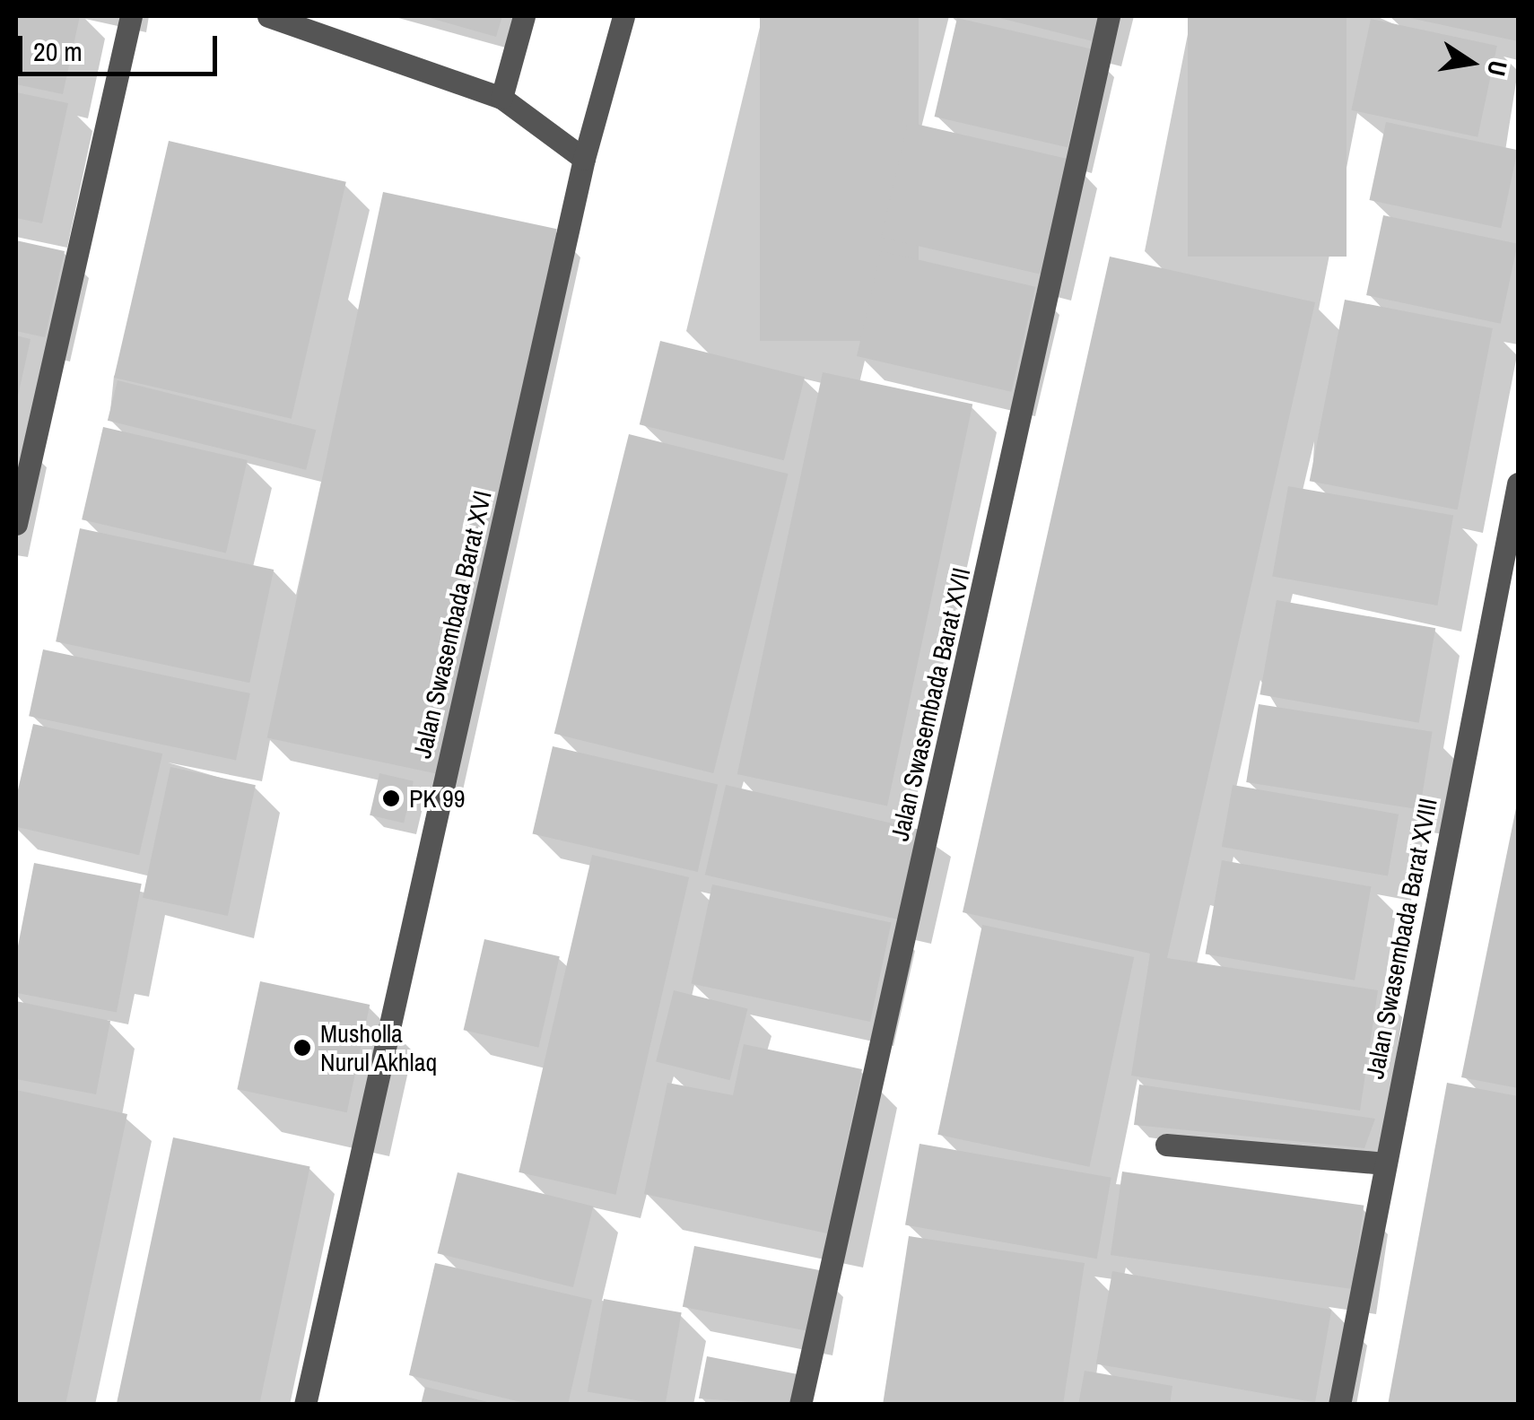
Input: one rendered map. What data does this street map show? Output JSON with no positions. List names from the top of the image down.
{
  "streets": {
    "street": ["Jalan Swasembada Barat XVI", "Jalan Swasembada Barat XVII", "Jalan Swasembada Barat XVIII"]
  },
  "places": ["PK 99", "Musholla Nurul Akhlaq"],
  "scale_bar": "20 m",
  "north": "right"
}
